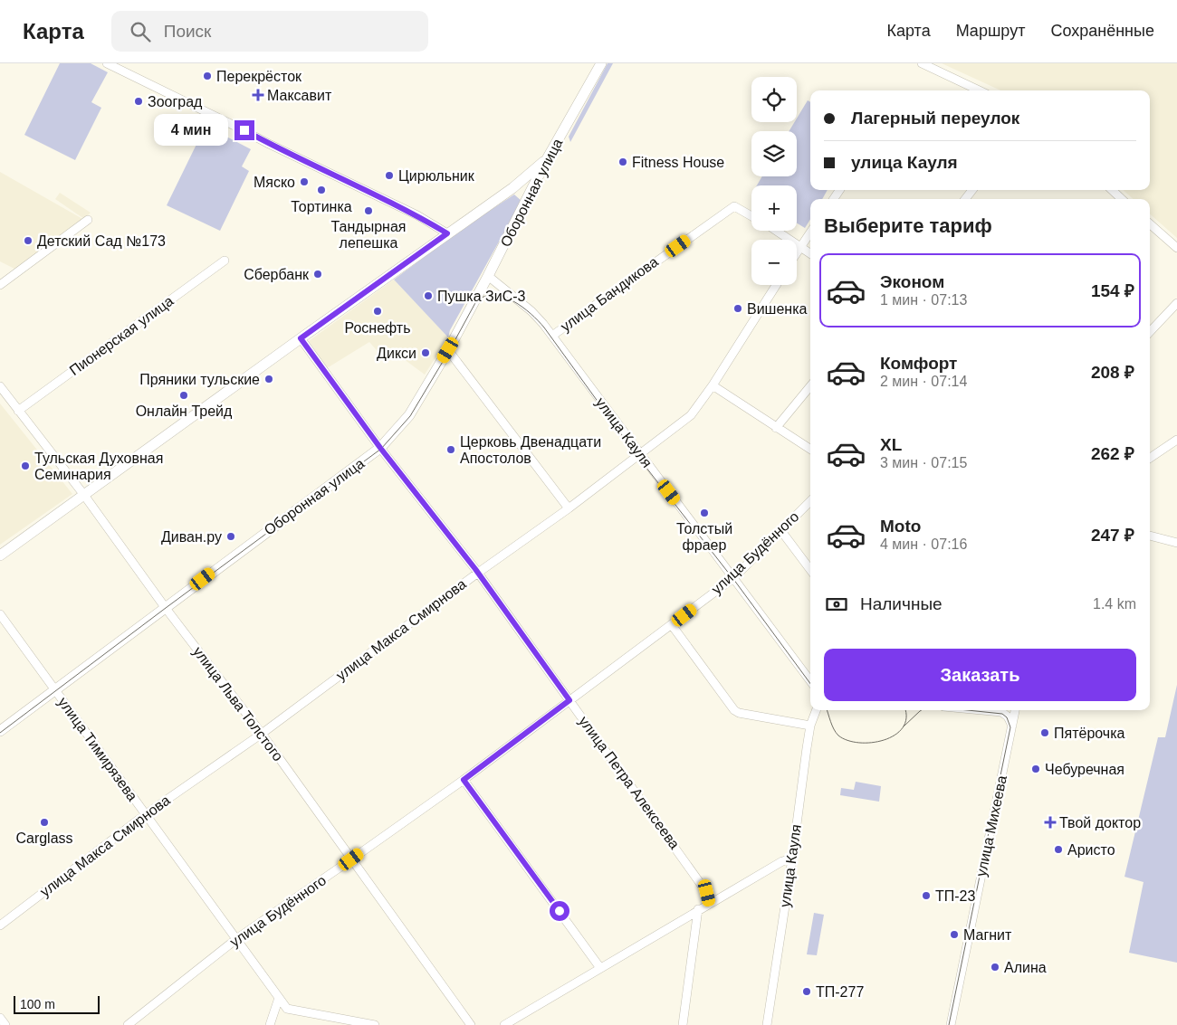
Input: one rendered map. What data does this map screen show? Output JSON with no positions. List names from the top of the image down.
{
  "streets": {
    "main road": ["Оборонная улица"],
    "street": [
      "улица Бандикова",
      "Пионерская улица",
      "улица Кауля",
      "улица Будённого",
      "улица Макса Смирнова",
      "улица Льва Толстого",
      "улица Тимирязева",
      "улица Петра Алексеева",
      "улица Михеева"
    ]
  },
  "crossings": [
    ["Оборонная улица", "улица Кауля"],
    ["Оборонная улица", "улица Льва Толстого"],
    ["Оборонная улица", "улица Тимирязева"],
    ["Оборонная улица", "улица Петра Алексеева"],
    ["улица Бандикова", "улица Кауля"],
    ["Пионерская улица", "улица Льва Толстого"],
    ["улица Кауля", "улица Будённого"],
    ["улица Кауля", "улица Макса Смирнова"],
    ["улица Будённого", "улица Льва Толстого"],
    ["улица Будённого", "улица Тимирязева"],
    ["улица Будённого", "улица Петра Алексеева"],
    ["улица Макса Смирнова", "улица Льва Толстого"],
    ["улица Макса Смирнова", "улица Тимирязева"],
    ["улица Макса Смирнова", "улица Петра Алексеева"]
  ],
  "places": {
    "other": [
      "Перекрёсток",
      "Зооград",
      "Fitness House",
      "Цирюльник",
      "Мяско",
      "Тортинка",
      "Тандырная лепешка",
      "Детский Сад №173",
      "Сбербанк",
      "Пушка ЗиС-3",
      "Вишенка",
      "Роснефть",
      "Дикси",
      "Пряники тульские",
      "Онлайн Трейд",
      "Церковь Двенадцати Апостолов",
      "Тульская Духовная Семинария",
      "Толстый фраер",
      "Диван.ру",
      "Пятёрочка",
      "Чебуречная",
      "Carglass",
      "Аристо",
      "ТП-23",
      "Магнит",
      "Алина",
      "ТП-277"
    ],
    "health": ["Максавит", "Твой доктор"]
  },
  "scale_bar": "100 m",
  "page": {
    "header": "Карта",
    "search": "Поиск",
    "nav": ["Карта", "Маршрут", "Сохранённые"],
    "map_buttons": ["+", "−"],
    "banner": ["Лагерный переулок", "улица Кауля"],
    "bubble": "4 мин",
    "heading": "Выберите тариф",
    "list": [
      {
        "name": "Эконом",
        "note": "1 мин · 07:13",
        "value": "154 ₽"
      },
      {
        "name": "Комфорт",
        "note": "2 мин · 07:14",
        "value": "208 ₽"
      },
      {
        "name": "XL",
        "note": "3 мин · 07:15",
        "value": "262 ₽"
      },
      {
        "name": "Moto",
        "note": "4 мин · 07:16",
        "value": "247 ₽"
      }
    ],
    "pay": ["Наличные", "1.4 km"],
    "buttons": "Заказать",
    "scale": "100 m"
  }
}
